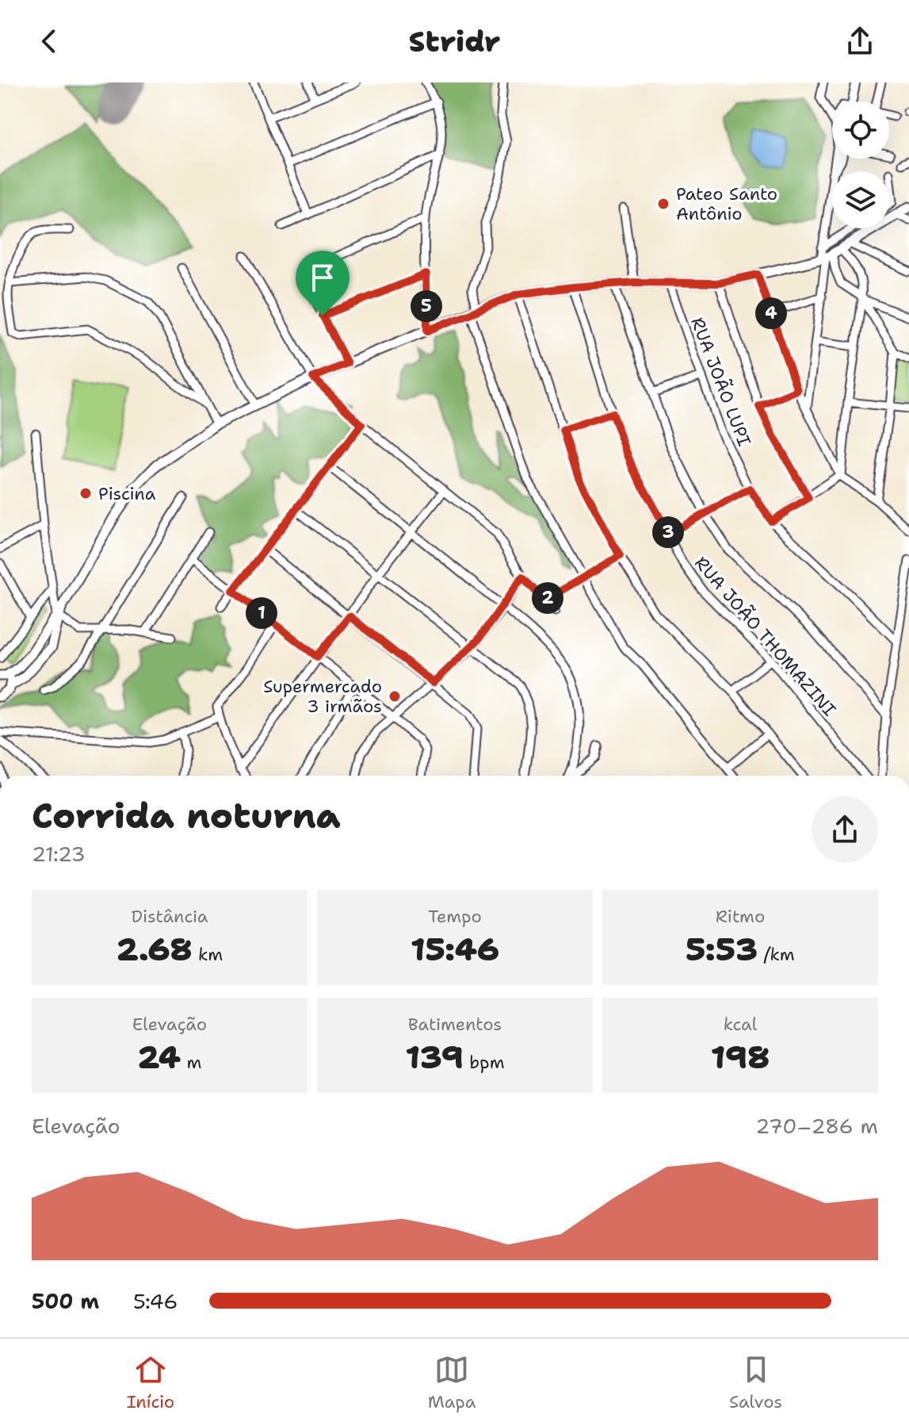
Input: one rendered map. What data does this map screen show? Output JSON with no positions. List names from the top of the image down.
{
  "streets": {
    "street": ["RUA JOÃO LUPI", "RUA JOÃO THOMAZINI"]
  },
  "places": ["Pateo Santo Antônio", "Piscina", "Supermercado 3 irmãos"],
  "page": {
    "header": "Stridr",
    "pins": [
      "5",
      "4",
      "3",
      "2",
      "1"
    ],
    "heading": ["Corrida noturna", "21:23"],
    "stats": [
      ["Distância", "2.68 km"],
      ["Tempo", "15:46"],
      ["Ritmo", "5:53 /km"],
      ["Elevação", "24 m"],
      ["Batimentos", "139 bpm"],
      ["kcal", "198"]
    ],
    "chart": ["Elevação", "270–286 m"],
    "list": [
      {
        "name": "500 m",
        "note": "5:46"
      }
    ],
    "tabs": ["Início", "Mapa", "Salvos"]
  }
}
